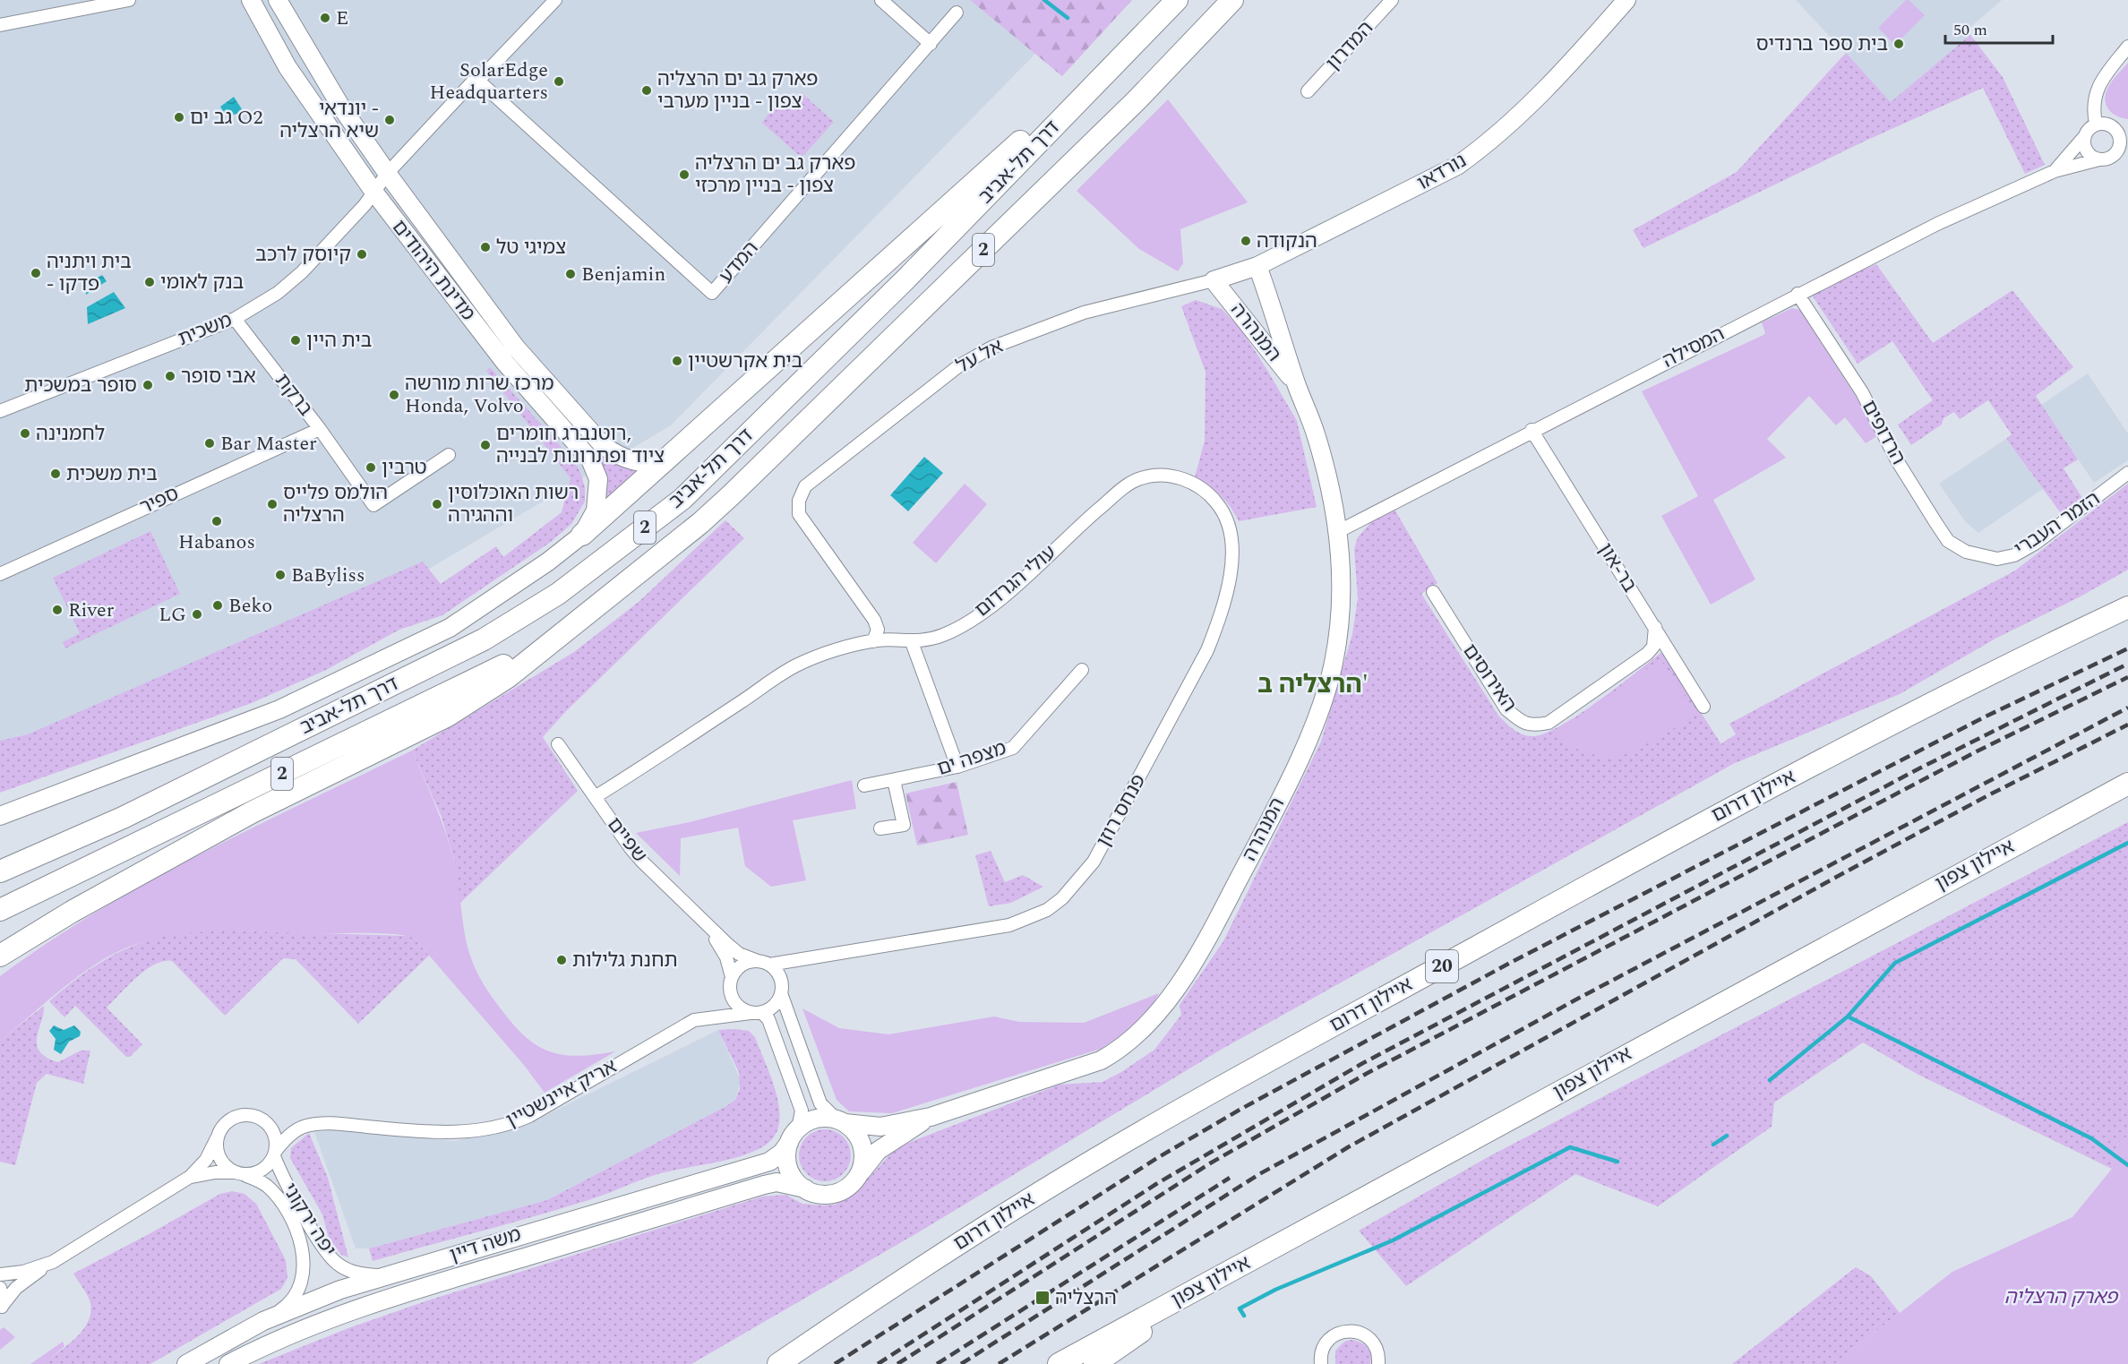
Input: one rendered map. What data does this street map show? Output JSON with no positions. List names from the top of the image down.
{
  "streets": {
    "highway": [
      "דרך תל-אביב",
      "2",
      "איילון דרום",
      "איילון צפון",
      "20"
    ],
    "street": [
      "המדרון",
      "נורדאו",
      "המדע",
      "מדינת היהודים",
      "משכית",
      "המנהרה",
      "המסילה",
      "אל על",
      "ברקת",
      "הרדופים",
      "ספיר",
      "הזמר העברי",
      "בר-און",
      "עולי הגרדום",
      "האירוסים",
      "מצפה ים",
      "פנחס רוזן",
      "שפיים",
      "אריק איינשטיין",
      "יפה ירקוני",
      "משה דיין"
    ]
  },
  "crossings": [
    ["דרך תל-אביב", "מדינת היהודים"],
    ["נורדאו", "המנהרה"],
    ["נורדאו", "אל על"],
    ["המדע", "משכית"],
    ["מדינת היהודים", "משכית"],
    ["משכית", "ברקת"],
    ["המנהרה", "המסילה"],
    ["המנהרה", "אל על"],
    ["המנהרה", "שפיים"],
    ["המנהרה", "משה דיין"],
    ["המסילה", "הרדופים"],
    ["המסילה", "בר-און"],
    ["אל על", "עולי הגרדום"],
    ["ברקת", "ספיר"],
    ["הרדופים", "הזמר העברי"],
    ["בר-און", "האירוסים"],
    ["עולי הגרדום", "פנחס רוזן"],
    ["עולי הגרדום", "שפיים"],
    ["פנחס רוזן", "שפיים"],
    ["פנחס רוזן", "אריק איינשטיין"],
    ["שפיים", "אריק איינשטיין"],
    ["שפיים", "משה דיין"],
    ["אריק איינשטיין", "יפה ירקוני"],
    ["יפה ירקוני", "משה דיין"]
  ],
  "districts": ["הרצליה ב'"],
  "parks": ["פארק הרצליה"],
  "places": {
    "other": [
      "E",
      "בית ספר ברנדיס",
      "SolarEdge Headquarters",
      "פארק גב ים הרצליה צפון - בניין מערבי",
      "גב ים O2",
      "יונדאי - שיא הרצליה",
      "פארק גב ים הרצליה צפון - בניין מרכזי",
      "הנקודה",
      "צמיגי טל",
      "קיוסק לרכב",
      "בית ויתניה - פדקו",
      "Benjamin",
      "בנק לאומי",
      "בית היין",
      "בית אקרשטיין",
      "אבי סופר",
      "סופר במשכית",
      "מרכז שרות מורשה Honda, Volvo",
      "לחמנינה",
      "Bar Master",
      "רוטנברג חומרים, ציוד ופתרונות לבנייה",
      "טרבין",
      "בית משכית",
      "הולמס פלייס הרצליה",
      "רשות האוכלוסין וההגירה",
      "Habanos",
      "BaByliss",
      "Beko",
      "River",
      "LG",
      "תחנת גלילות"
    ],
    "transit": ["הרצליה"]
  },
  "scale_bar": "50 m"
}
